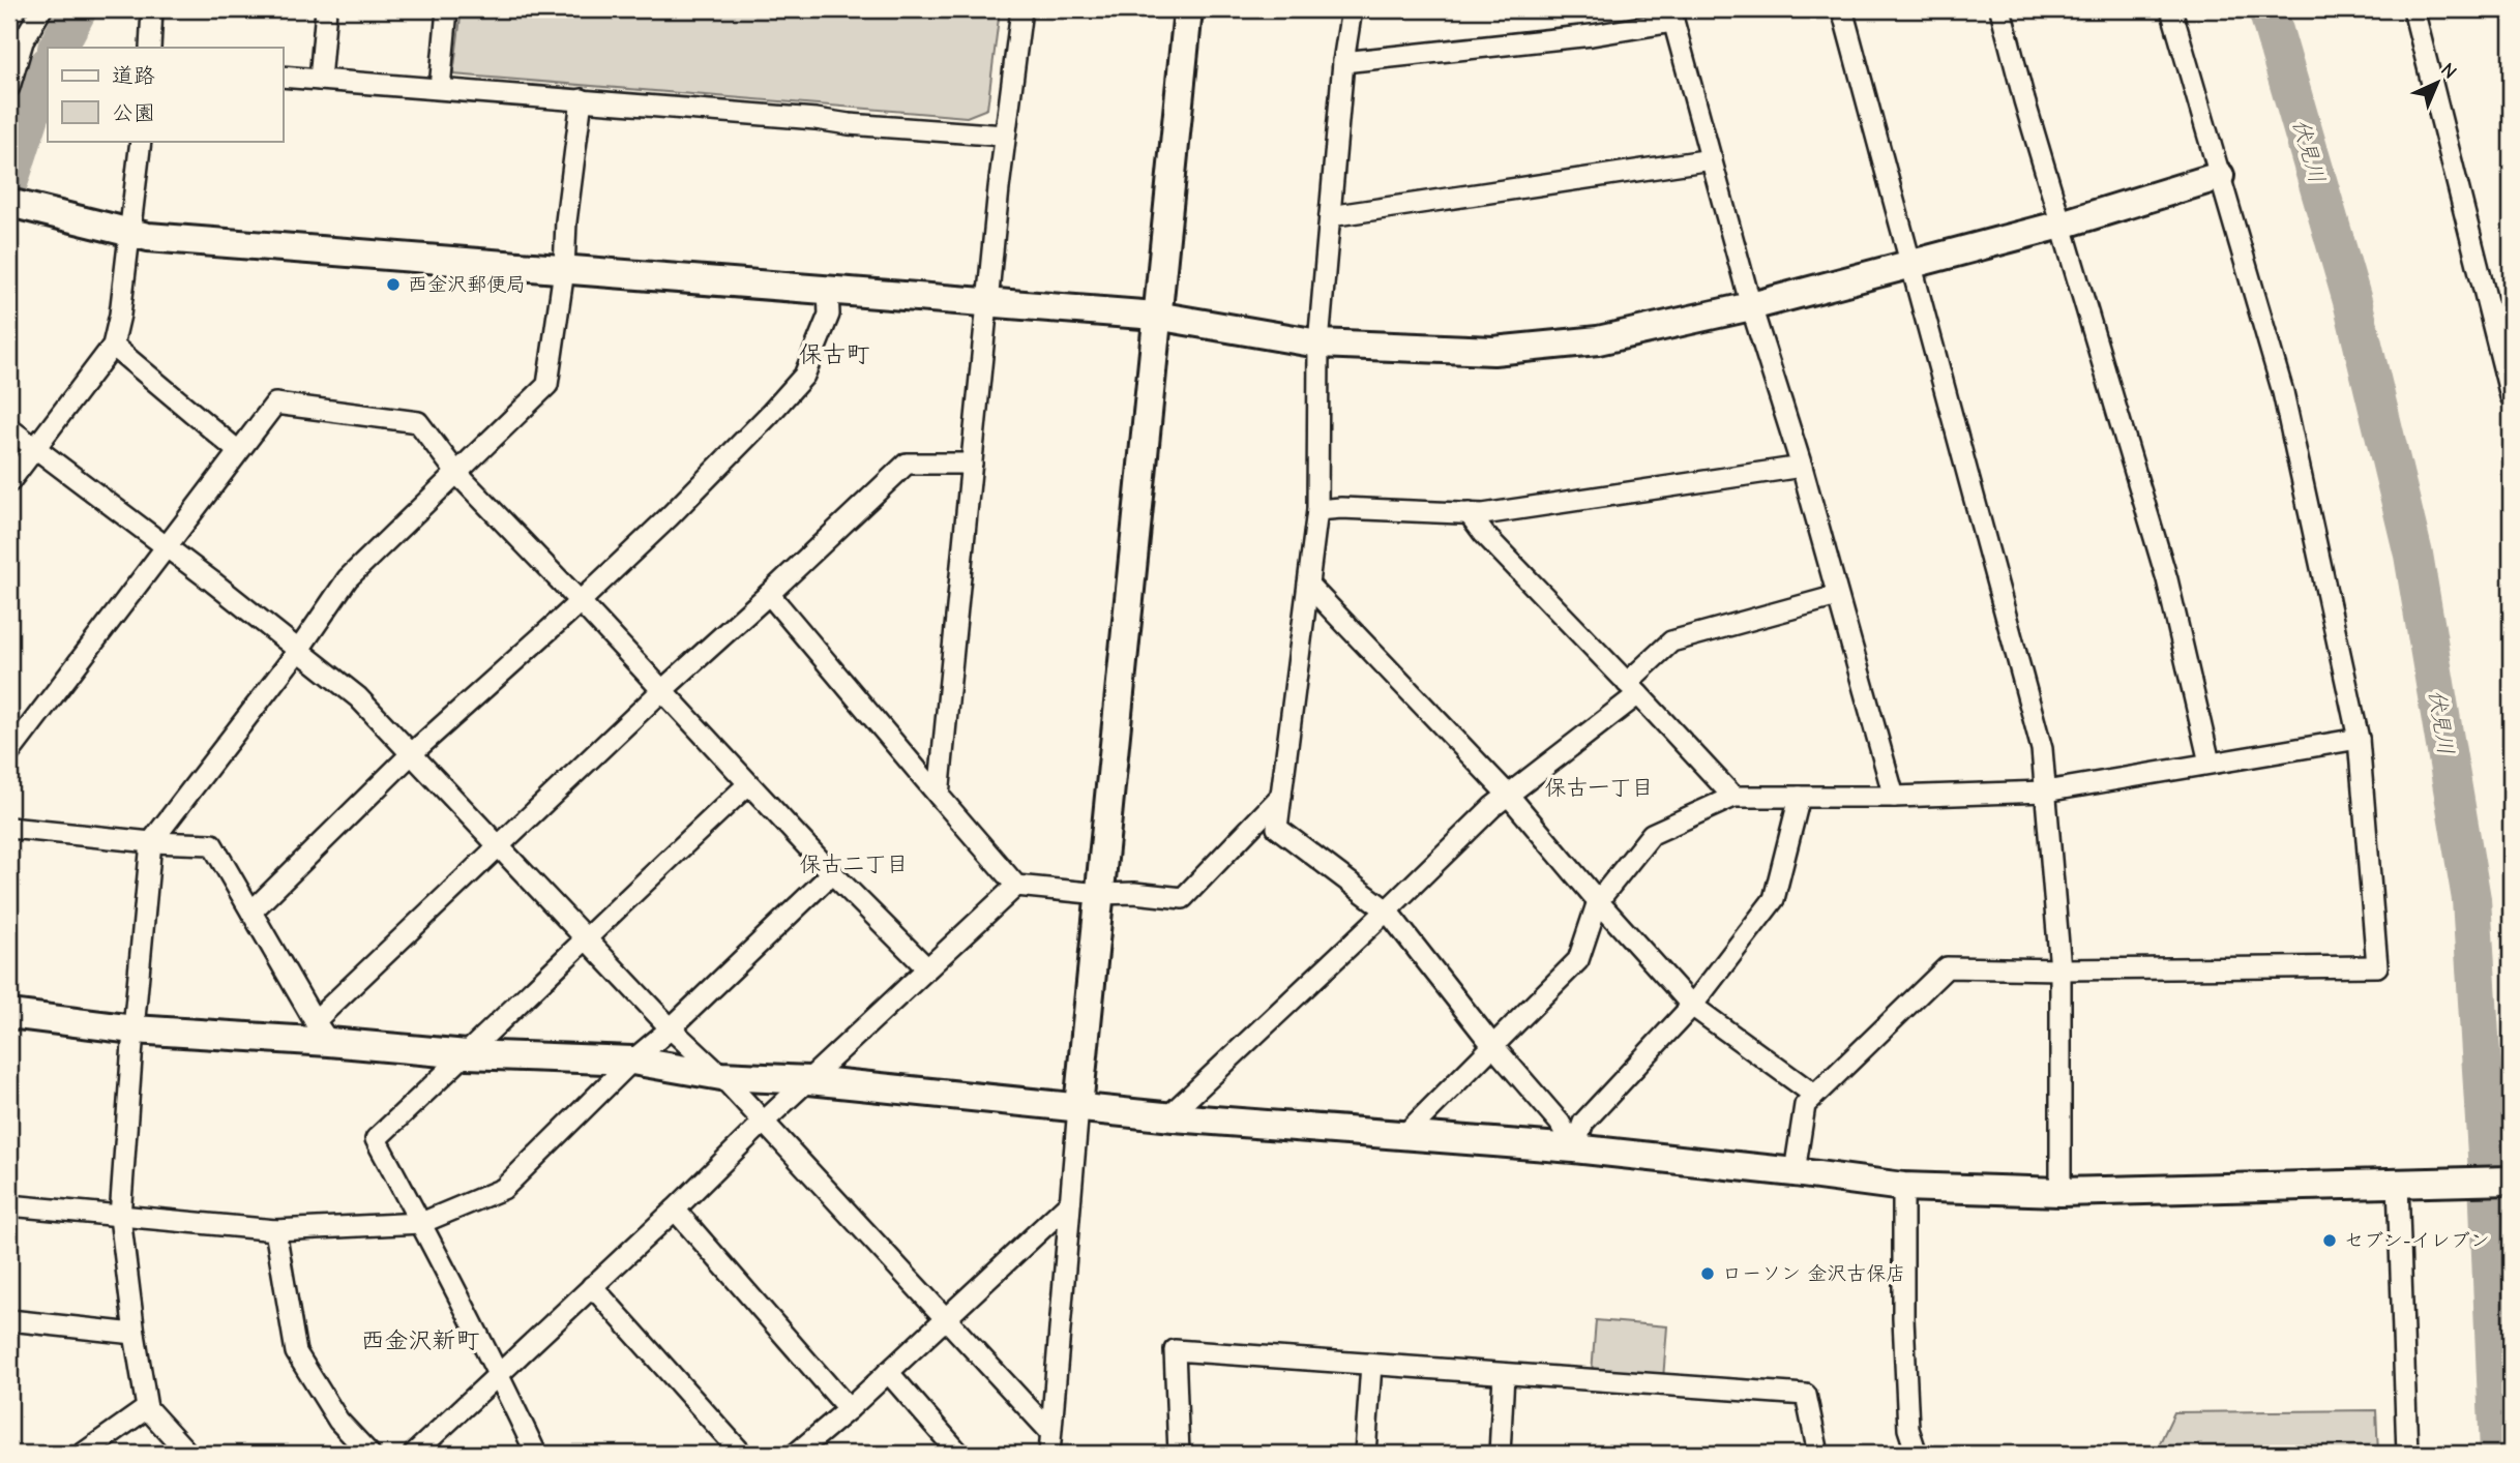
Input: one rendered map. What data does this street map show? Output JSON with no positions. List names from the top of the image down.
{
  "districts": [
    "保古町",
    "保古一丁目",
    "保古二丁目",
    "西金沢新町"
  ],
  "water": ["伏見川"],
  "places": ["西金沢郵便局", "セブン-イレブン", "ローソン 金沢古保店"],
  "legend": ["道路", "公園"],
  "north": "top right"
}
